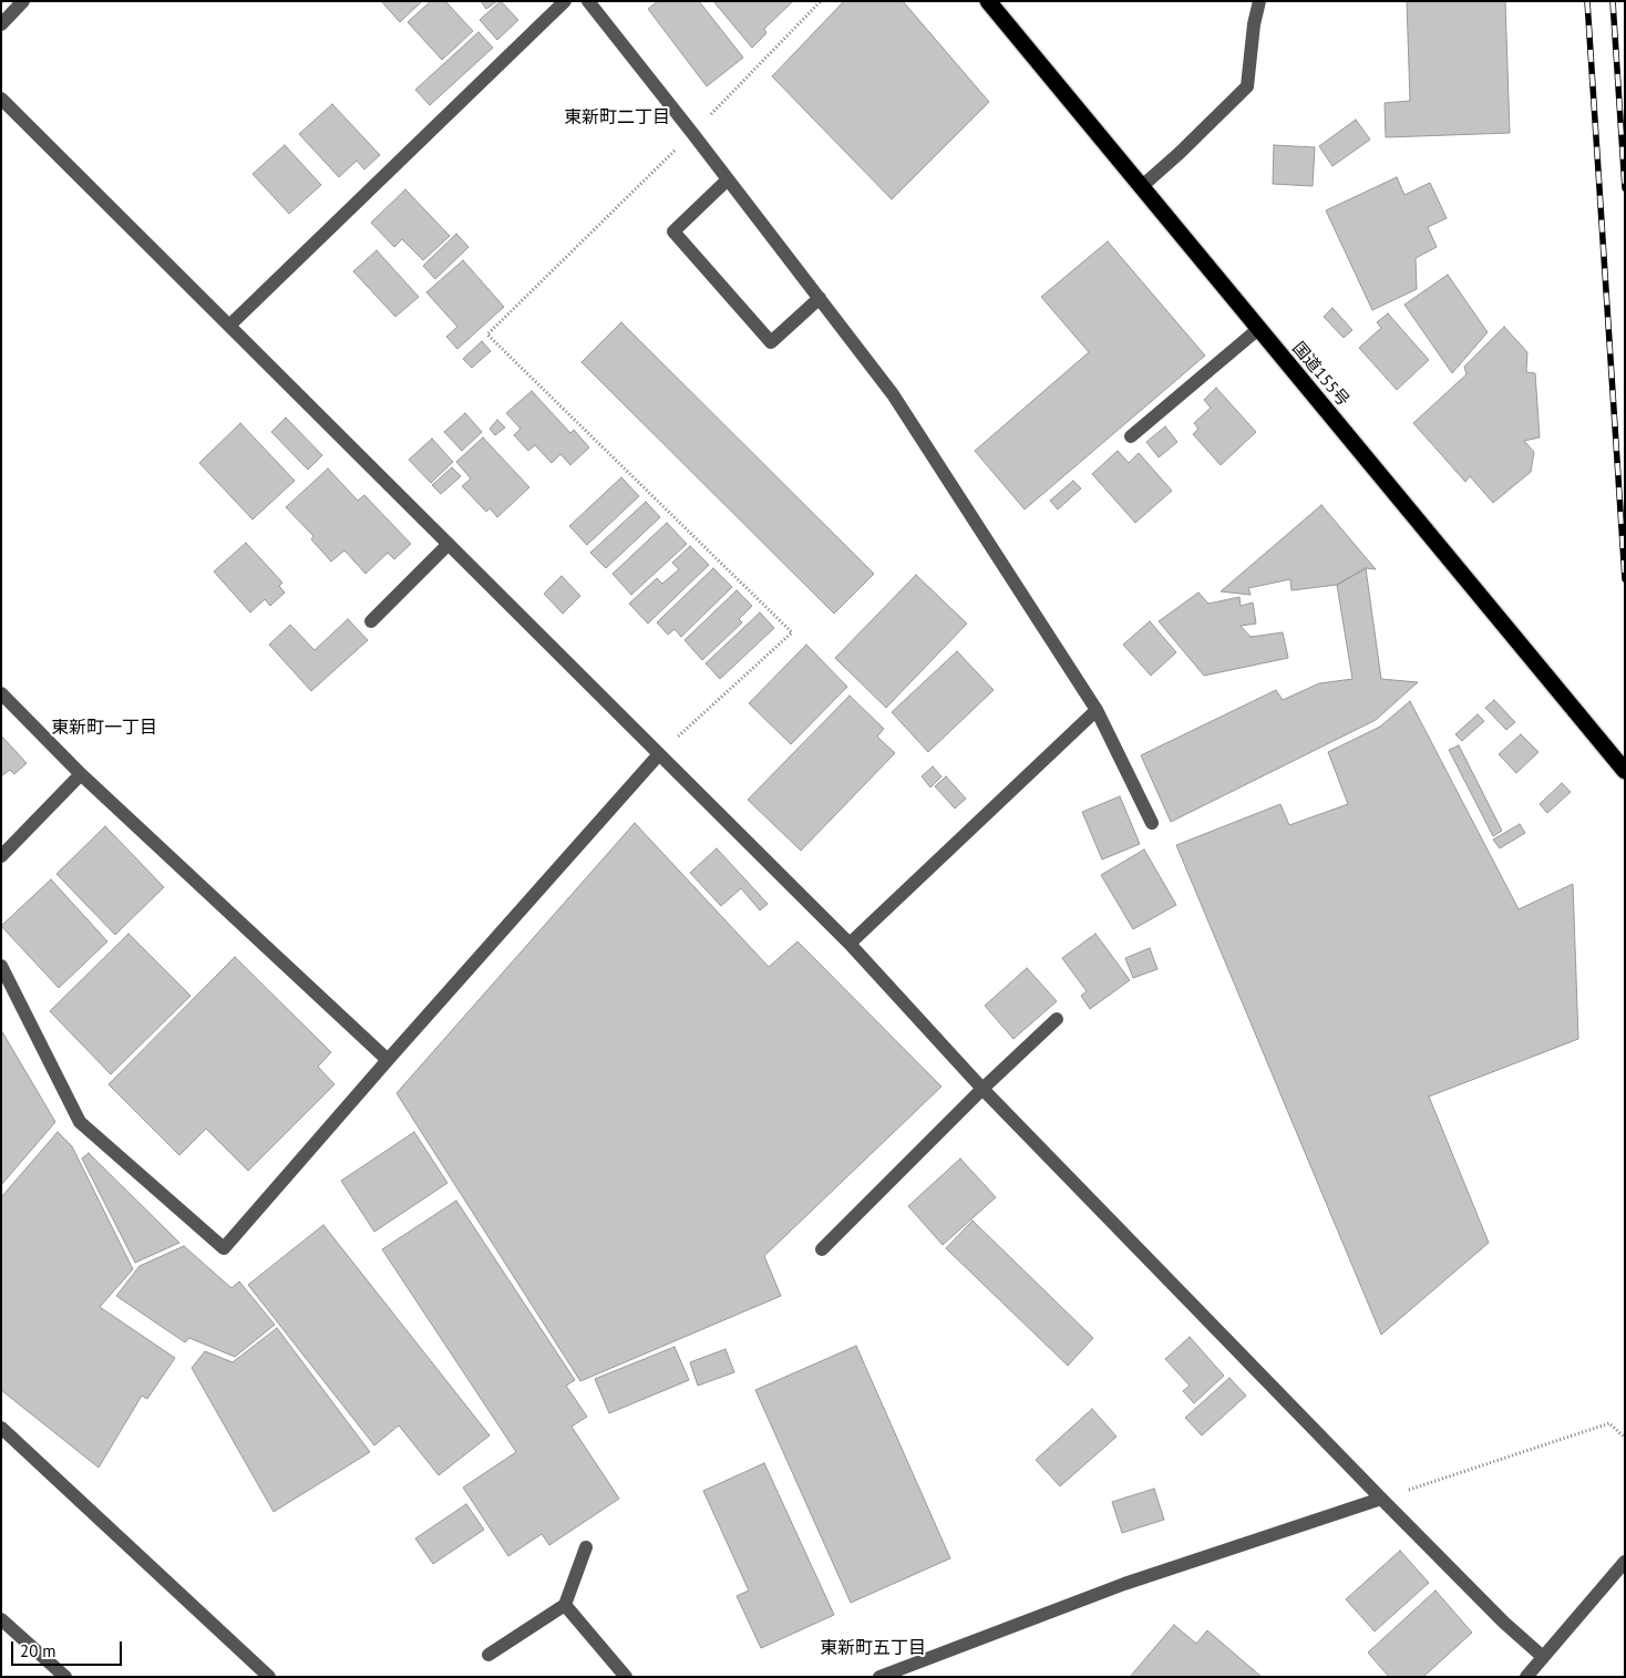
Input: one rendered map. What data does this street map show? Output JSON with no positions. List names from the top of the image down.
{
  "streets": {
    "highway": ["国道155号"]
  },
  "districts": ["東新町二丁目", "東新町一丁目", "東新町五丁目"],
  "scale_bar": "20 m"
}
